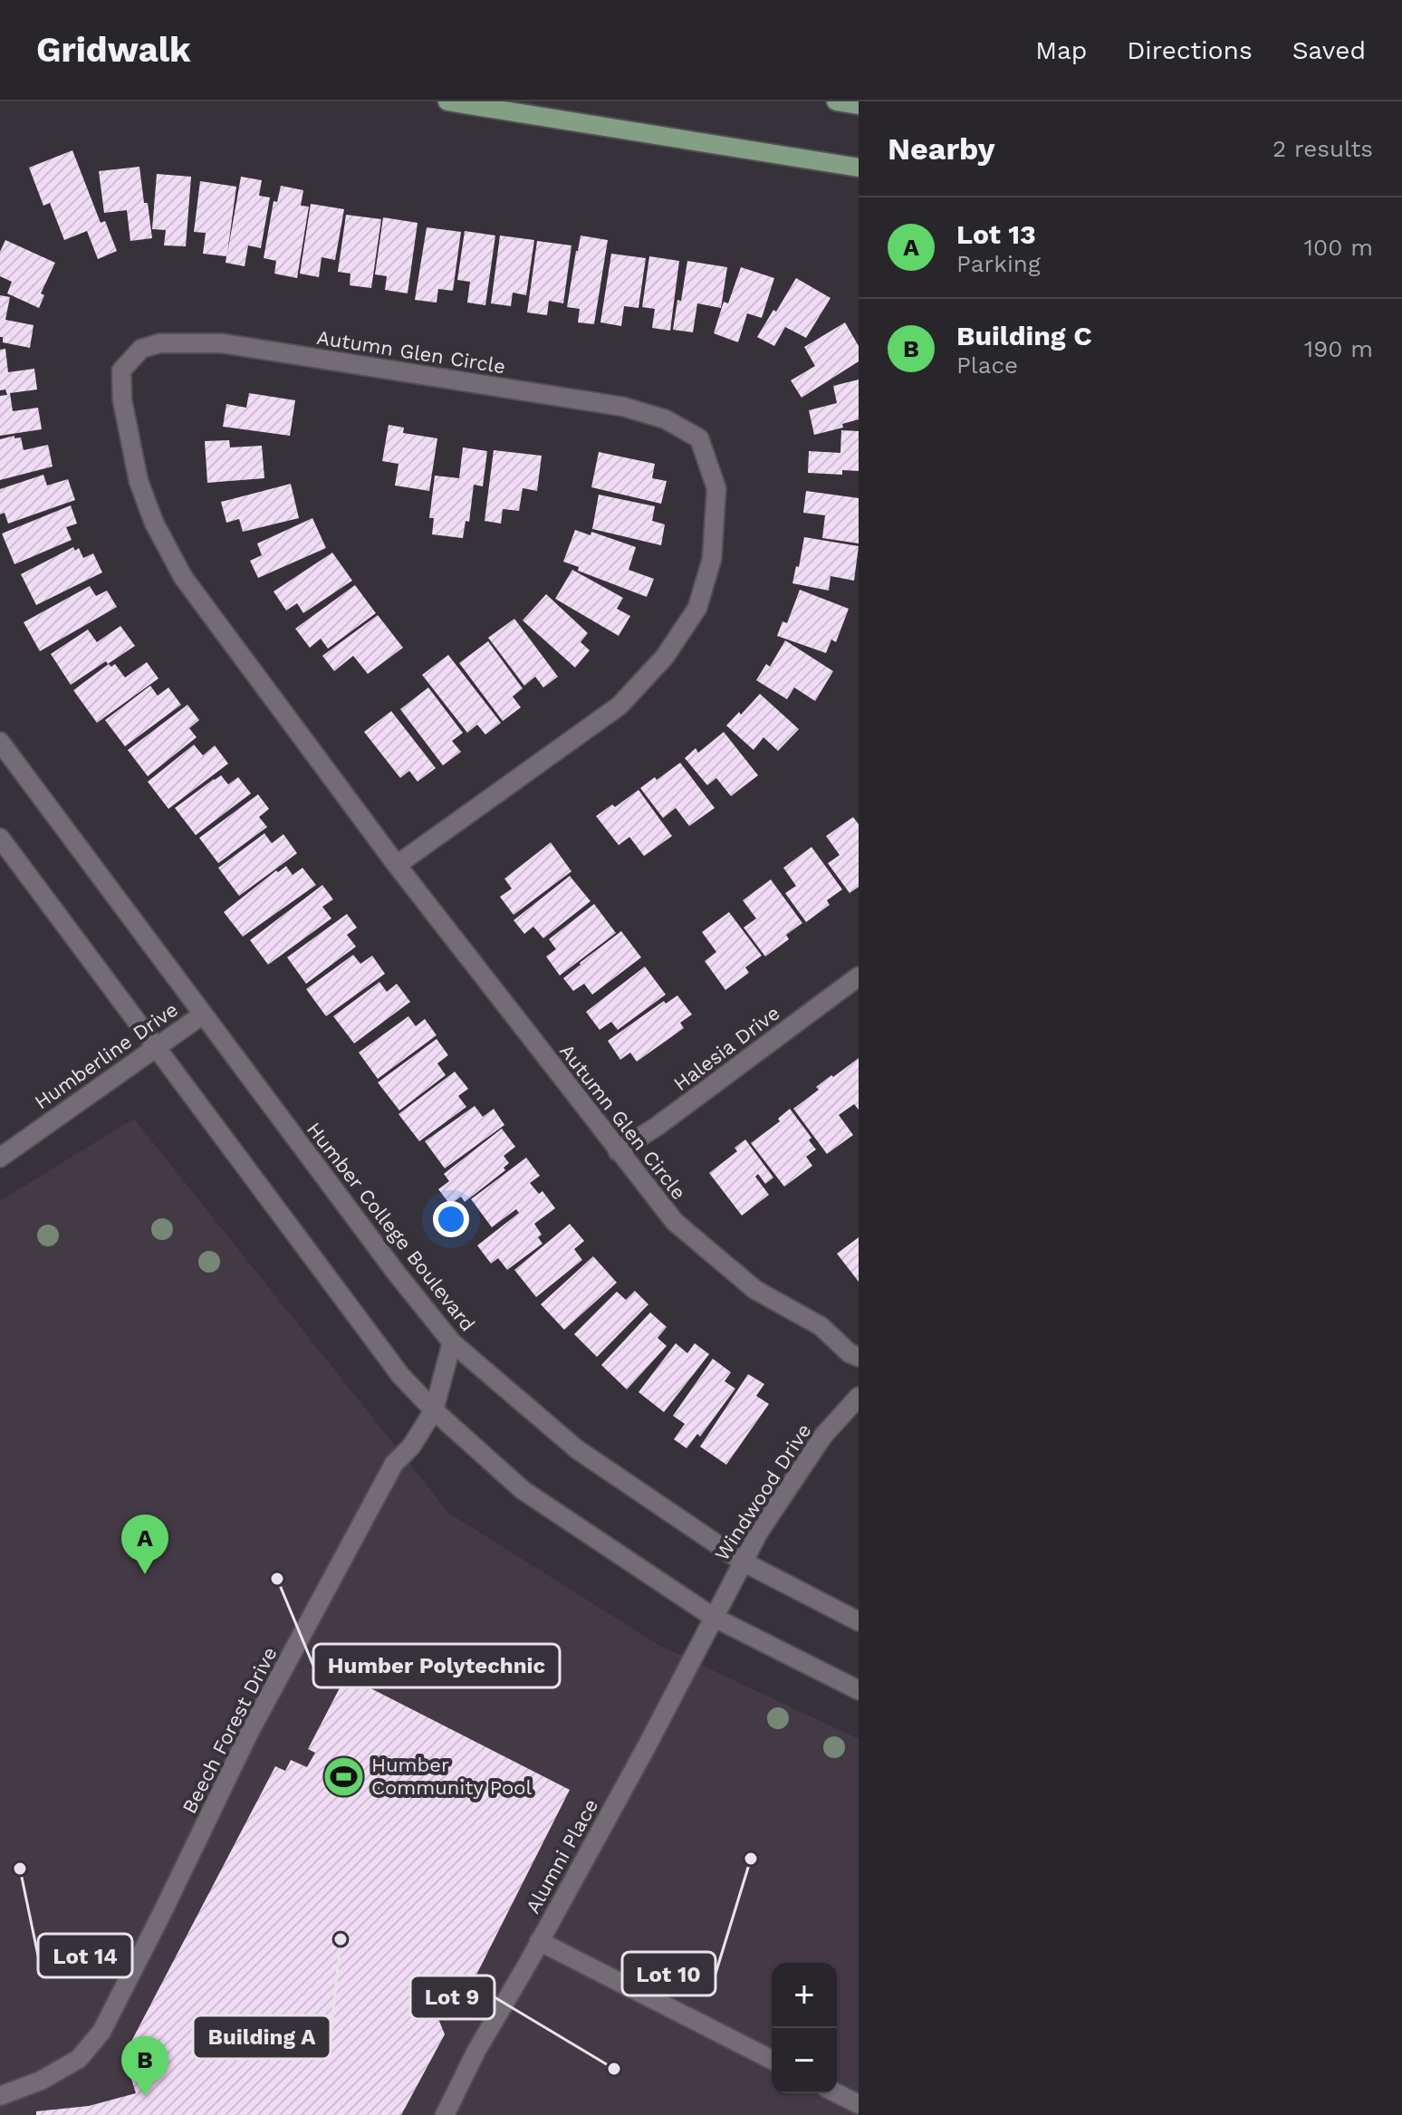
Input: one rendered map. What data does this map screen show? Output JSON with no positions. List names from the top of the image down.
{
  "streets": {
    "street": [
      "Autumn Glen Circle",
      "Halesia Drive",
      "Humberline Drive",
      "Humber College Boulevard",
      "Windwood Drive",
      "Beech Forest Drive",
      "Alumni Place"
    ]
  },
  "crossings": [
    ["Autumn Glen Circle", "Halesia Drive"],
    ["Humberline Drive", "Humber College Boulevard"],
    ["Humber College Boulevard", "Windwood Drive"],
    ["Humber College Boulevard", "Beech Forest Drive"],
    ["Windwood Drive", "Alumni Place"]
  ],
  "places": {
    "other": [
      "Humber Polytechnic",
      "Lot 10",
      "Lot 14",
      "Building A",
      "Lot 9"
    ],
    "sports": ["Humber Community Pool"]
  },
  "page": {
    "header": "Gridwalk",
    "nav": ["Map", "Directions", "Saved"],
    "heading": ["Nearby", "2 results"],
    "list": [
      {
        "mark": "A",
        "name": "Lot 13",
        "note": "Parking",
        "value": "100 m"
      },
      {
        "mark": "B",
        "name": "Building C",
        "note": "Place",
        "value": "190 m"
      }
    ],
    "pins": ["A", "B"],
    "map_buttons": ["+", "−"]
  }
}
